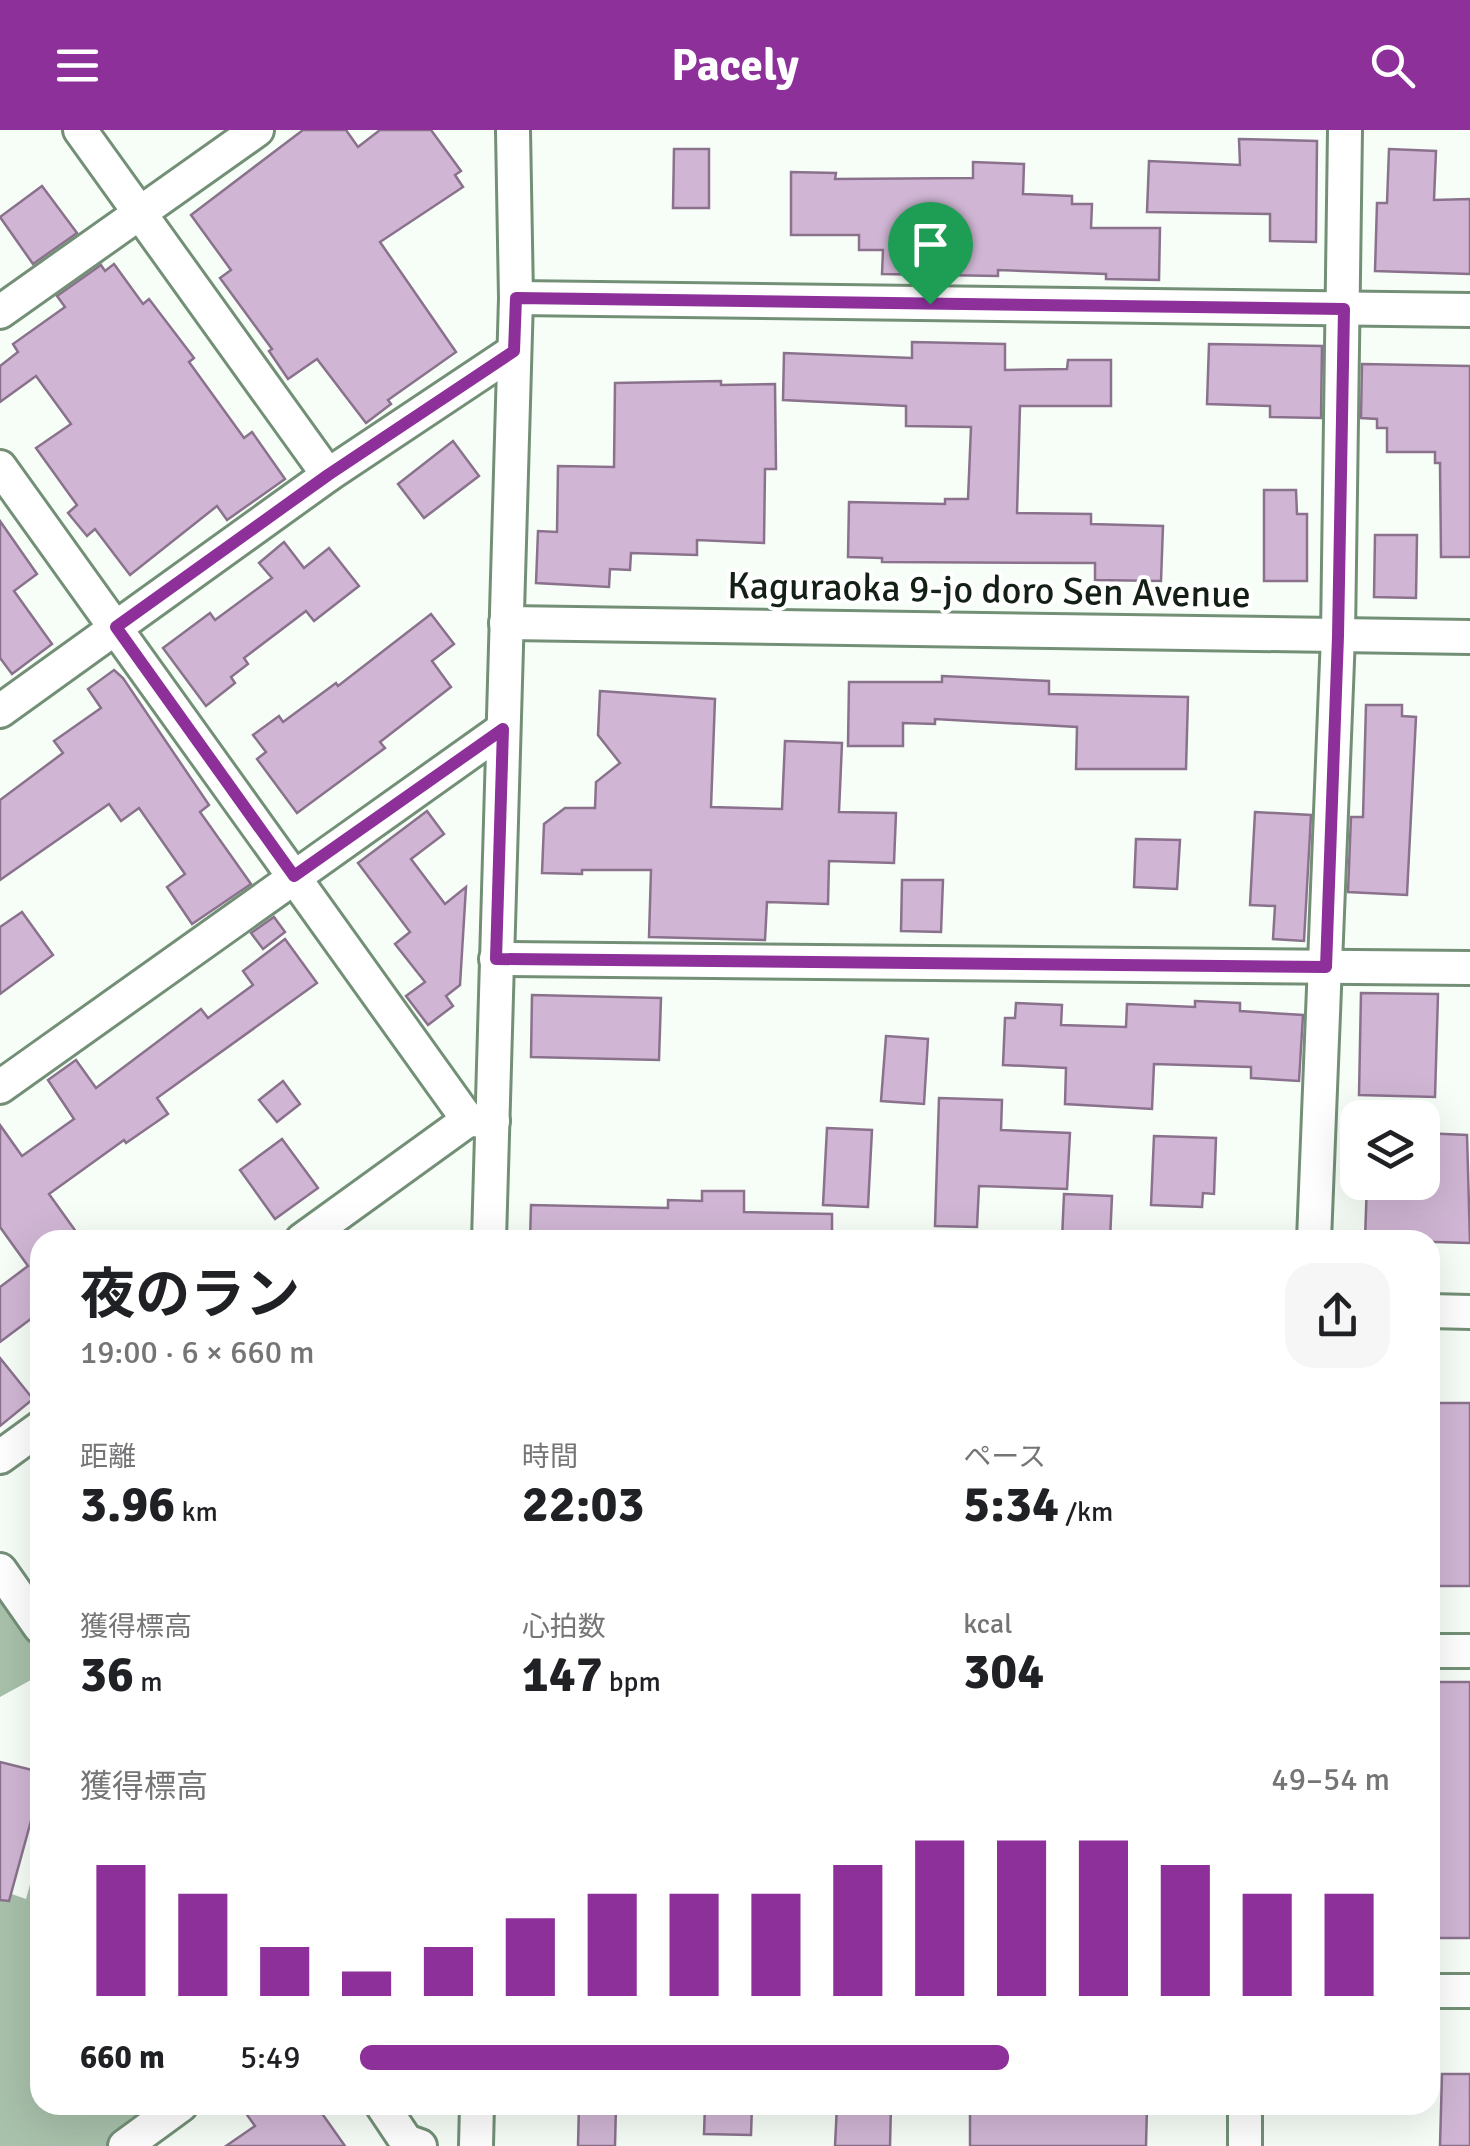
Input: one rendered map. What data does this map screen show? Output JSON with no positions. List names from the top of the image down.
{
  "streets": {
    "street": ["Kaguraoka 9-jo doro Sen Avenue"]
  },
  "page": {
    "header": "Pacely",
    "heading": ["夜のラン", "19:00 · 6 × 660 m"],
    "stats": [
      ["距離", "3.96 km"],
      ["時間", "22:03"],
      ["ペース", "5:34 /km"],
      ["獲得標高", "36 m"],
      ["心拍数", "147 bpm"],
      ["kcal", "304"]
    ],
    "chart": ["獲得標高", "49–54 m"],
    "list": [
      {
        "name": "660 m",
        "note": "5:49"
      }
    ]
  }
}
